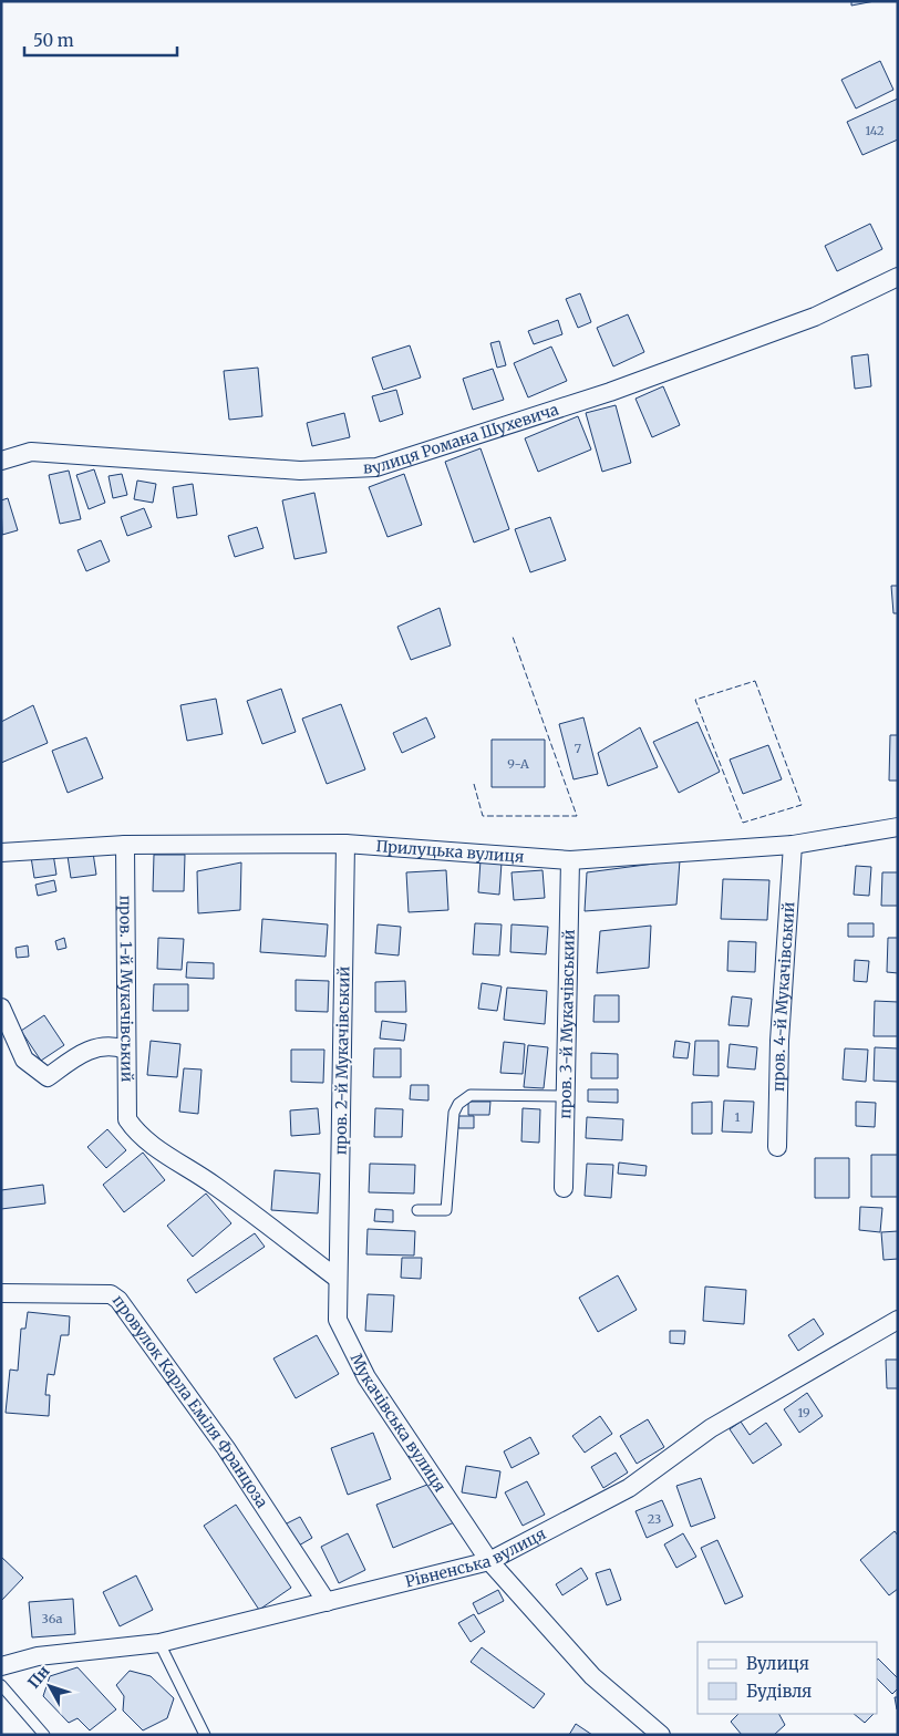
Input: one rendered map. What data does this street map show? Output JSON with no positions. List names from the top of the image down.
{
  "streets": {
    "street": [
      "вулиця Романа Шухевича",
      "Прилуцька вулиця",
      "пров. 1-й Мукачівський",
      "пров. 4-й Мукачівський",
      "пров. 3-й Мукачівський",
      "пров. 2-й Мукачівський",
      "провулок Карла Еміля Францоза",
      "Мукачівська вулиця",
      "Рівненська вулиця"
    ]
  },
  "crossings": [
    ["Прилуцька вулиця", "пров. 1-й Мукачівський"],
    ["Прилуцька вулиця", "пров. 4-й Мукачівський"],
    ["Прилуцька вулиця", "пров. 3-й Мукачівський"],
    ["Прилуцька вулиця", "пров. 2-й Мукачівський"],
    ["пров. 1-й Мукачівський", "пров. 2-й Мукачівський"],
    ["пров. 1-й Мукачівський", "Мукачівська вулиця"],
    ["пров. 2-й Мукачівський", "Мукачівська вулиця"],
    ["провулок Карла Еміля Францоза", "Рівненська вулиця"],
    ["Мукачівська вулиця", "Рівненська вулиця"]
  ],
  "house_numbers": [
    "142",
    "7",
    "9-А",
    "1",
    "19",
    "23",
    "36а"
  ],
  "legend": ["Вулиця", "Будівля"],
  "scale_bar": "50 m",
  "north": "top left"
}
